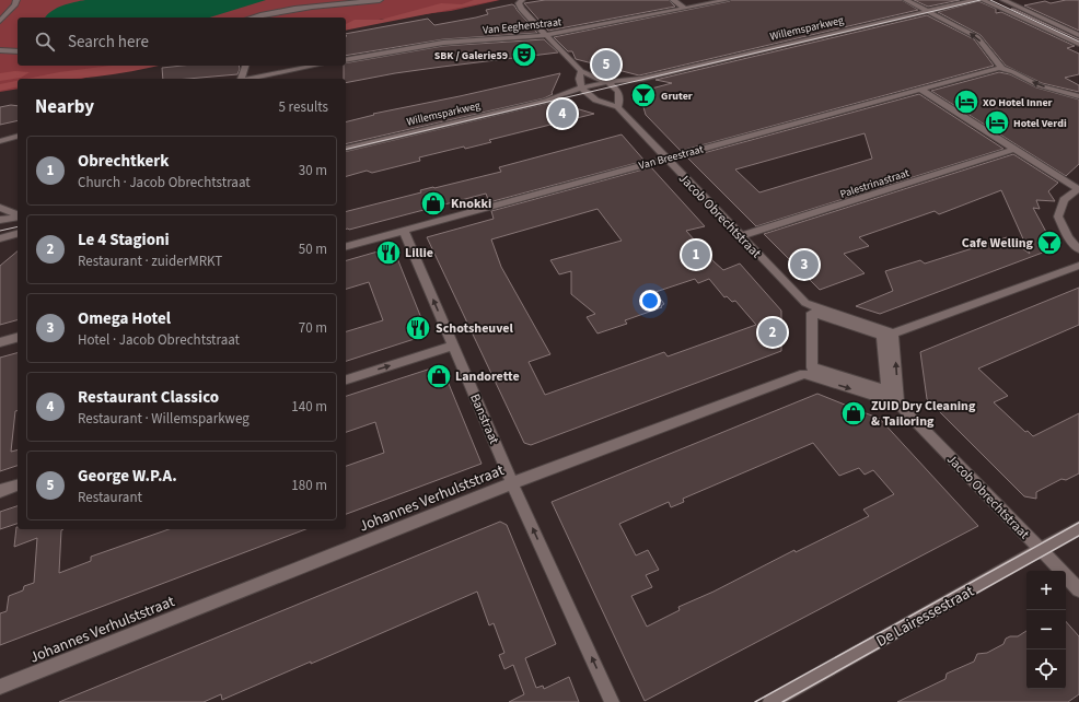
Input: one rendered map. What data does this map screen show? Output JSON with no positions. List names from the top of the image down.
{
  "streets": {
    "street": [
      "Van Eeghenstraat",
      "Willemsparkweg",
      "Van Breestraat",
      "Palestrinastraat",
      "Jacob Obrechtstraat",
      "Banstraat",
      "Johannes Verhulststraat",
      "De Lairessestraat"
    ]
  },
  "crossings": [
    ["Willemsparkweg", "Jacob Obrechtstraat"],
    ["Van Breestraat", "Jacob Obrechtstraat"],
    ["Van Breestraat", "Banstraat"],
    ["Palestrinastraat", "Jacob Obrechtstraat"],
    ["Jacob Obrechtstraat", "De Lairessestraat"],
    ["Banstraat", "Johannes Verhulststraat"]
  ],
  "one_way": ["Banstraat"],
  "places": {
    "theatre": ["SBK / Galerie59"],
    "bar": ["Gruter", "Cafe Welling"],
    "hotel": ["XO Hotel Inner", "Hotel Verdi"],
    "shop": ["Knokki", "Landorette", "ZUID Dry Cleaning & Tailoring"],
    "restaurant": ["Lillie", "Schotsheuvel"]
  },
  "page": {
    "search": "Search here",
    "pins": [
      "5",
      "4",
      "1",
      "3",
      "2"
    ],
    "heading": ["Nearby", "5 results"],
    "list": [
      {
        "mark": "1",
        "name": "Obrechtkerk",
        "note": "Church · Jacob Obrechtstraat",
        "value": "30 m"
      },
      {
        "mark": "2",
        "name": "Le 4 Stagioni",
        "note": "Restaurant · zuiderMRKT",
        "value": "50 m"
      },
      {
        "mark": "3",
        "name": "Omega Hotel",
        "note": "Hotel · Jacob Obrechtstraat",
        "value": "70 m"
      },
      {
        "mark": "4",
        "name": "Restaurant Classico",
        "note": "Restaurant · Willemsparkweg",
        "value": "140 m"
      },
      {
        "mark": "5",
        "name": "George W.P.A.",
        "note": "Restaurant",
        "value": "180 m"
      }
    ],
    "map_buttons": ["+", "−"]
  }
}
